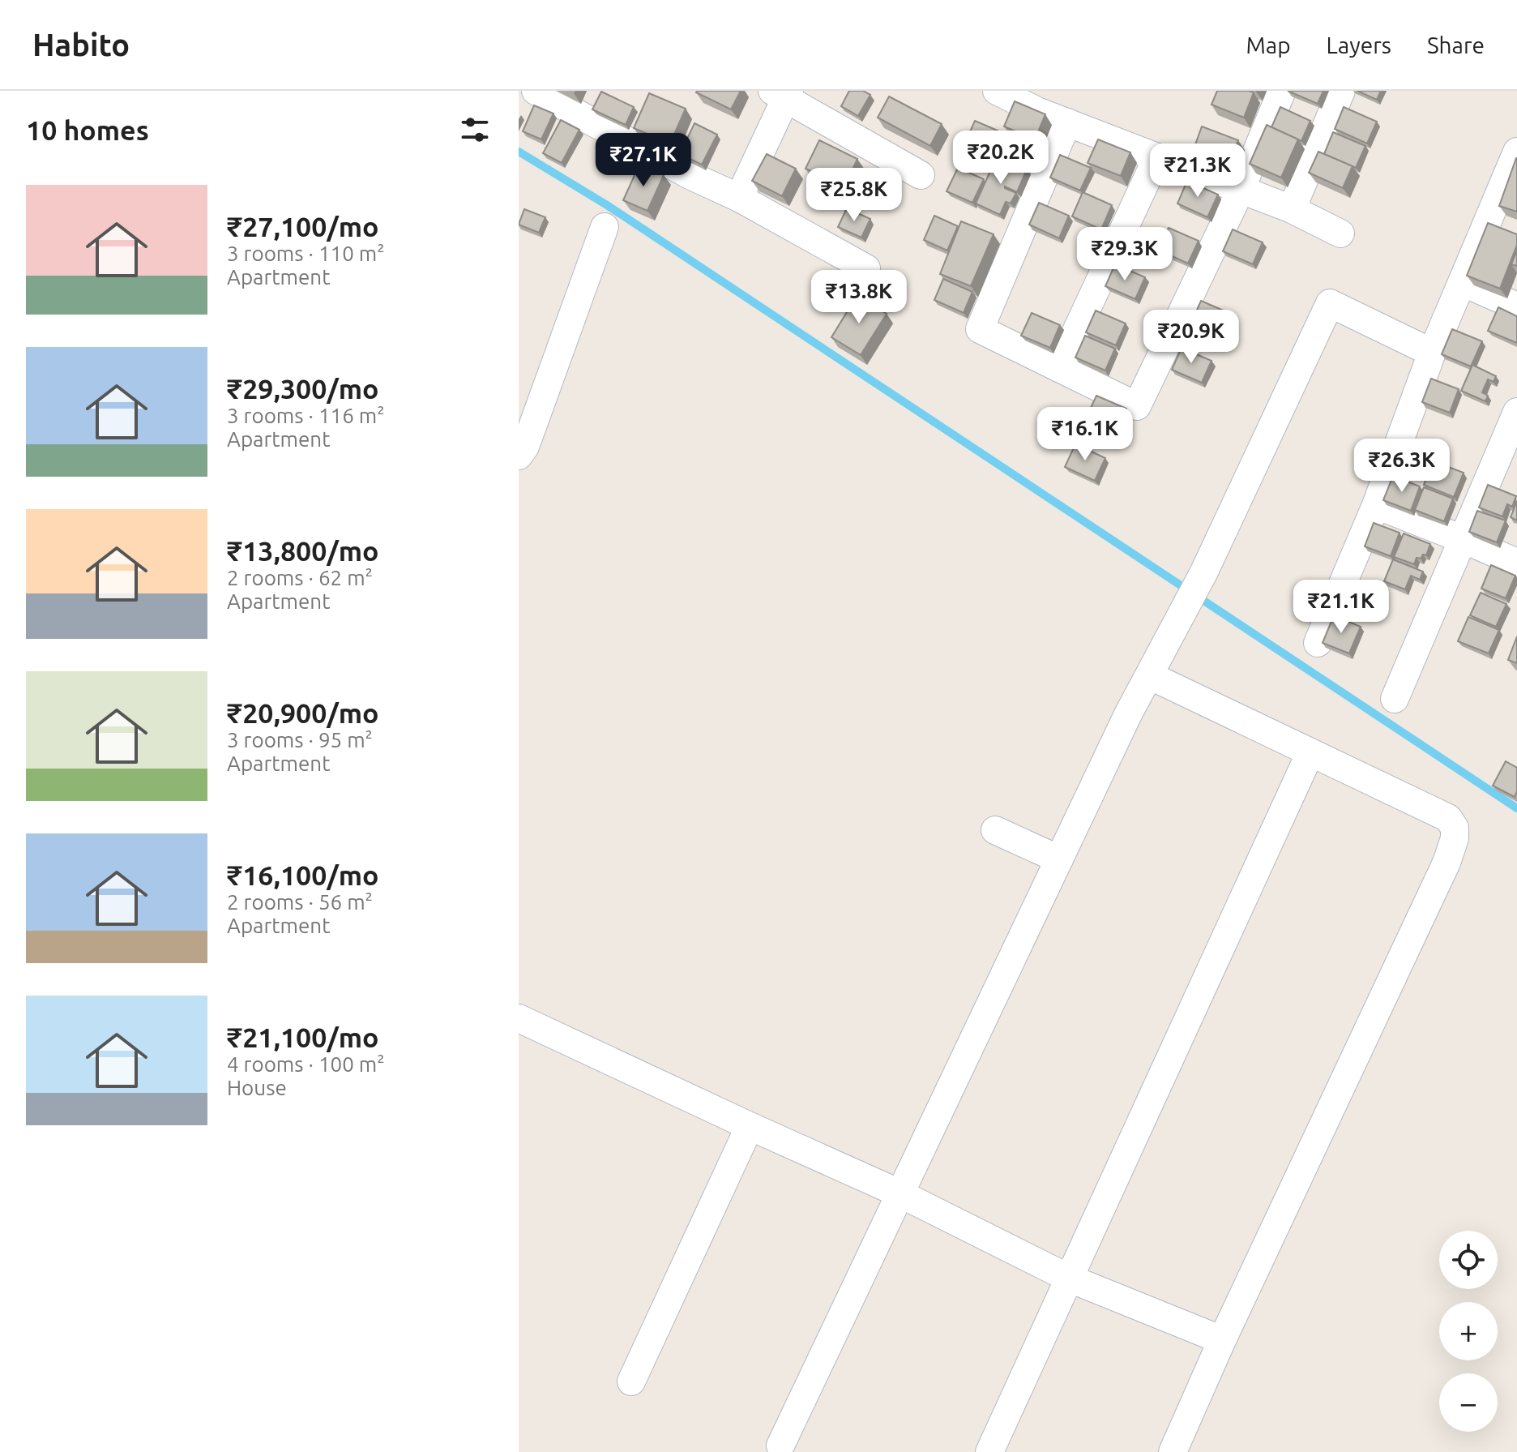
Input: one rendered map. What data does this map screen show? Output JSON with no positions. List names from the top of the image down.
{
  "page": {
    "header": "Habito",
    "nav": ["Map", "Layers", "Share"],
    "heading": "10 homes",
    "price": [
      "₹20.2K",
      "₹27.1K",
      "₹21.3K",
      "₹25.8K",
      "₹29.3K",
      "₹13.8K",
      "₹20.9K",
      "₹16.1K",
      "₹26.3K",
      "₹21.1K"
    ],
    "list": [
      {
        "name": "₹27,100/mo",
        "note": "3 rooms · 110 m² · Apartment"
      },
      {
        "name": "₹29,300/mo",
        "note": "3 rooms · 116 m² · Apartment"
      },
      {
        "name": "₹13,800/mo",
        "note": "2 rooms · 62 m² · Apartment"
      },
      {
        "name": "₹20,900/mo",
        "note": "3 rooms · 95 m² · Apartment"
      },
      {
        "name": "₹16,100/mo",
        "note": "2 rooms · 56 m² · Apartment"
      },
      {
        "name": "₹21,100/mo",
        "note": "4 rooms · 100 m² · House"
      }
    ],
    "map_buttons": ["+", "−"]
  }
}
